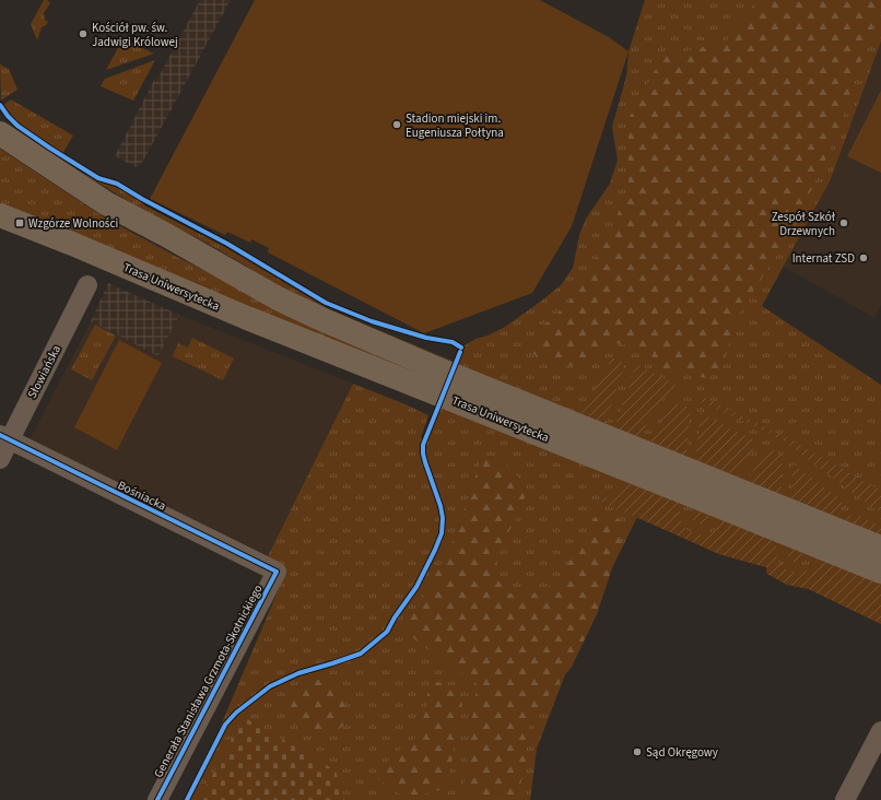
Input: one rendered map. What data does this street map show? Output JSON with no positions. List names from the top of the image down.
{
  "streets": {
    "main road": ["Trasa Uniwersytecka"],
    "street": ["Słowiańska", "Bośniacka", "Generała Stanisława Grzmota-Skotnickiego"]
  },
  "crossings": [
    ["Słowiańska", "Bośniacka"],
    ["Bośniacka", "Generała Stanisława Grzmota-Skotnickiego"]
  ],
  "places": {
    "other": [
      "Kościół pw. św. Jadwigi Królowej",
      "Stadion miejski im. Eugeniusza Połtyna",
      "Zespół Szkół Drzewnych",
      "Internat ZSD",
      "Sąd Okręgowy"
    ],
    "transit": ["Wzgórze Wolności"]
  }
}
